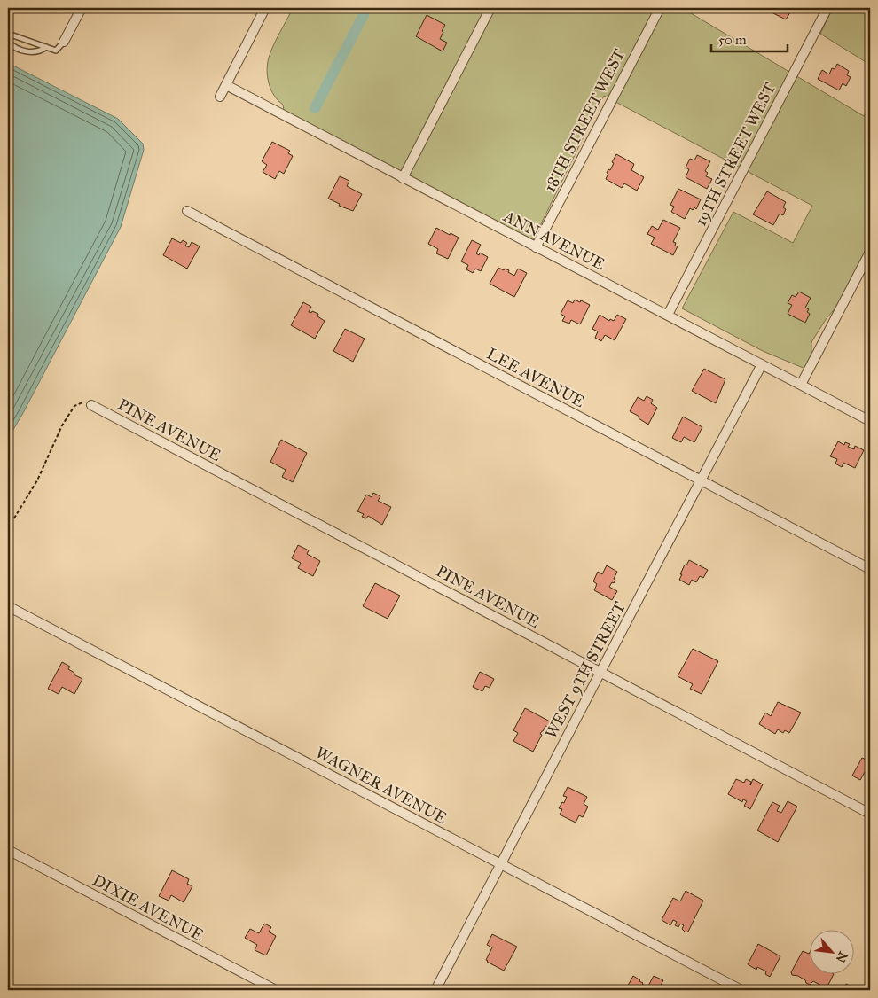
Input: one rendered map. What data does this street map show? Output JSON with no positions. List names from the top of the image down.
{
  "streets": {
    "street": [
      "18TH STREET WEST",
      "19TH STREET WEST",
      "ANN AVENUE",
      "LEE AVENUE",
      "PINE AVENUE",
      "WEST 9TH STREET",
      "WAGNER AVENUE",
      "DIXIE AVENUE"
    ]
  },
  "crossings": [
    ["18TH STREET WEST", "ANN AVENUE"],
    ["19TH STREET WEST", "ANN AVENUE"],
    ["ANN AVENUE", "WEST 9TH STREET"],
    ["LEE AVENUE", "WEST 9TH STREET"],
    ["PINE AVENUE", "WEST 9TH STREET"],
    ["WEST 9TH STREET", "WAGNER AVENUE"]
  ],
  "scale_bar": "50 m",
  "north": "bottom right"
}
